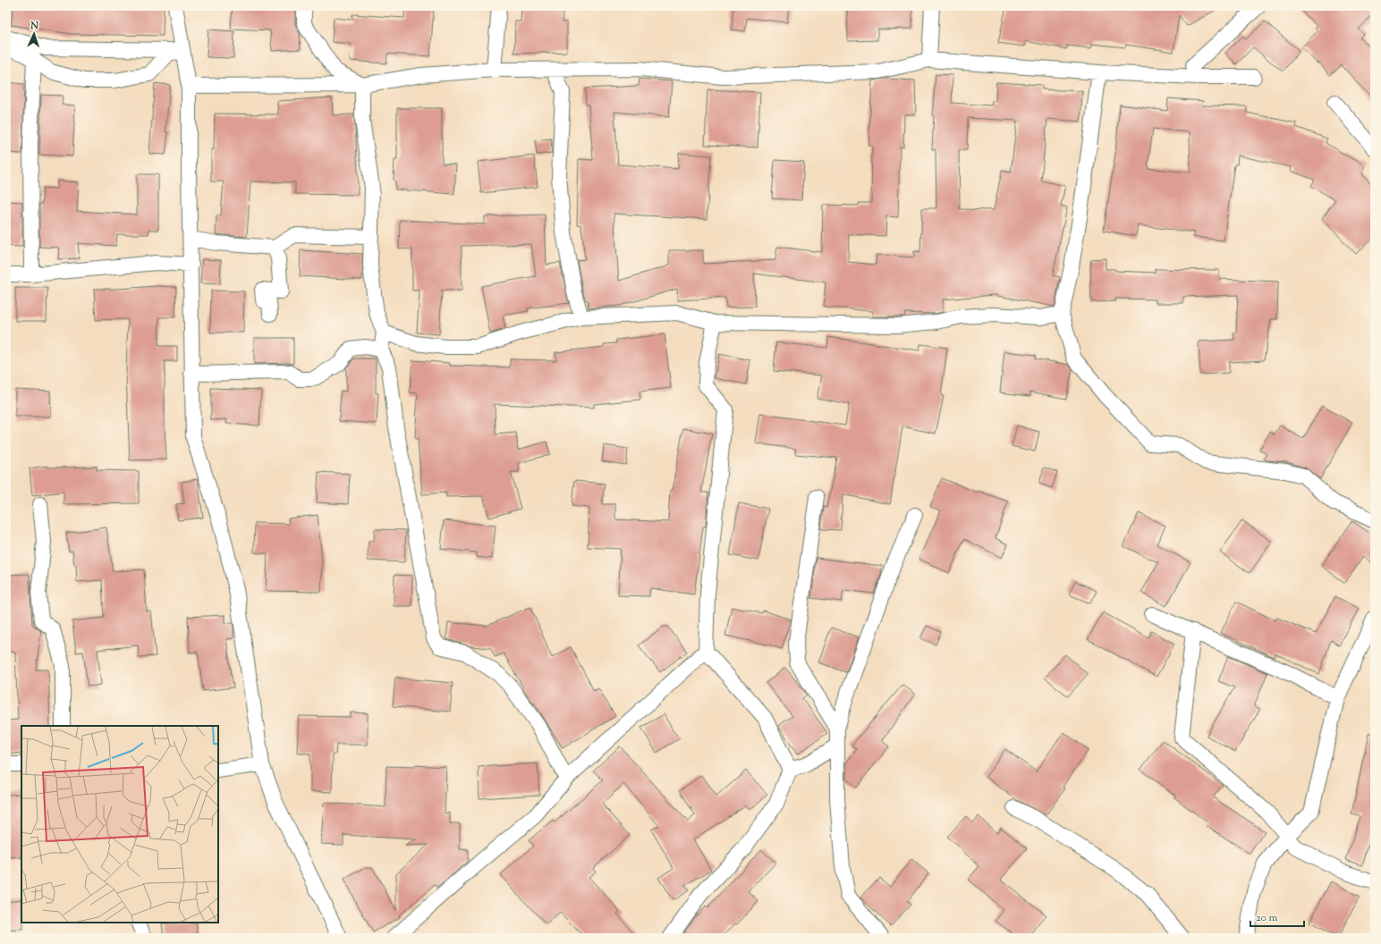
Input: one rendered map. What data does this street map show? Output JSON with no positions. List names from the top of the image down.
{
  "scale_bar": "20 m",
  "north": "top"
}
